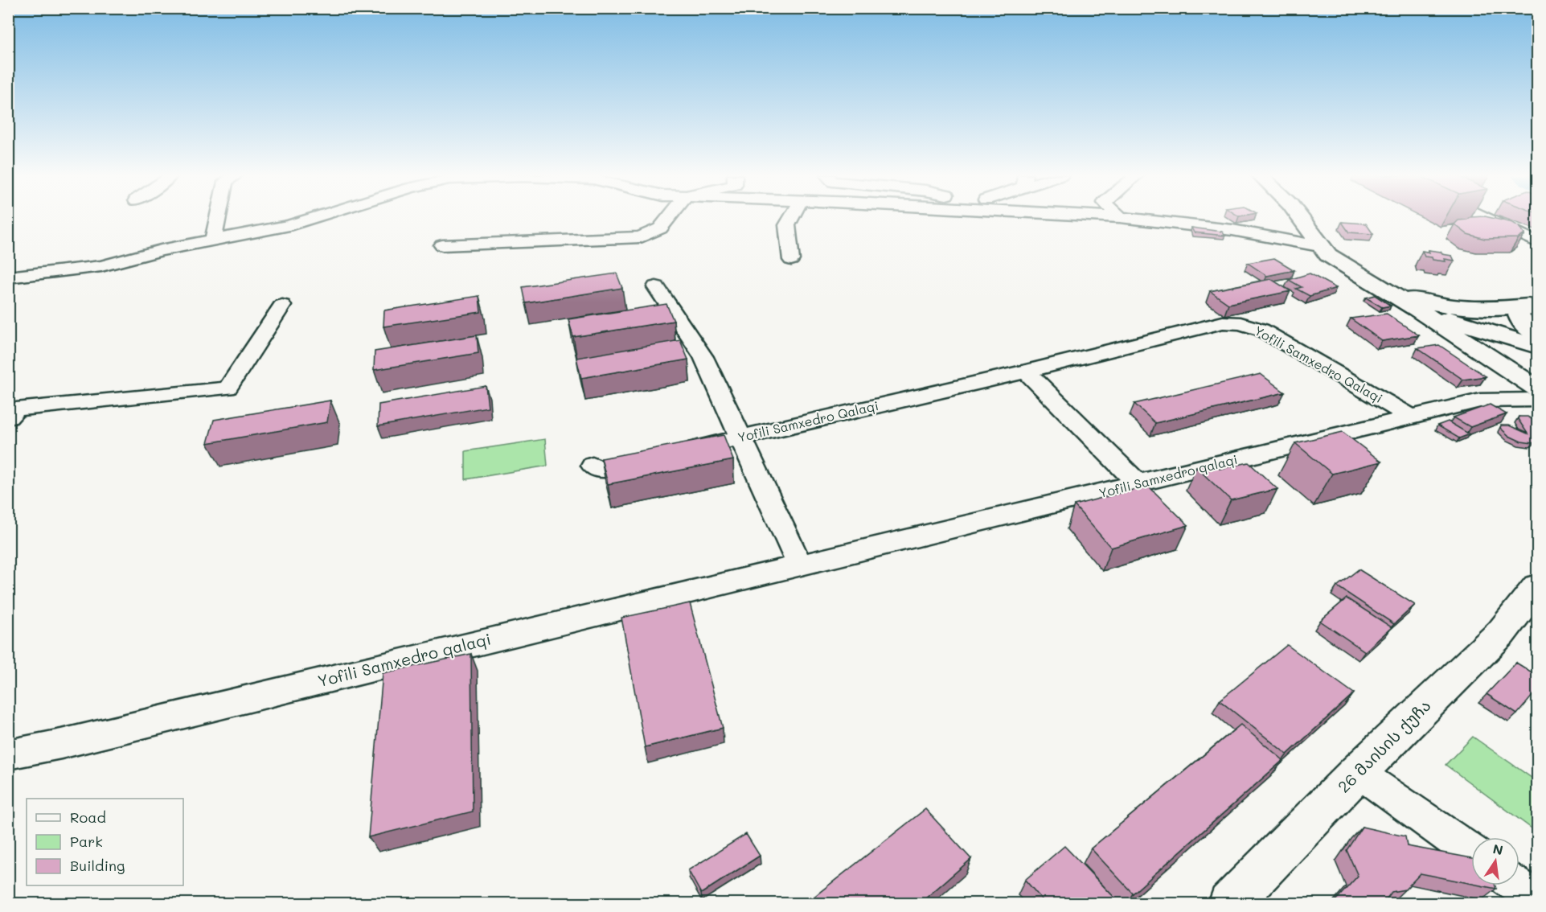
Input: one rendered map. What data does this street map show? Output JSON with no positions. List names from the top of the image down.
{
  "streets": {
    "main road": ["26 მაისის ქუჩა"],
    "street": ["Yofili Samxedro Qalaqi", "Yofili Samxedro qalaqi"]
  },
  "crossings": [
    ["Yofili Samxedro Qalaqi", "Yofili Samxedro qalaqi"]
  ],
  "legend": ["Road", "Park", "Building"],
  "north": "top"
}
